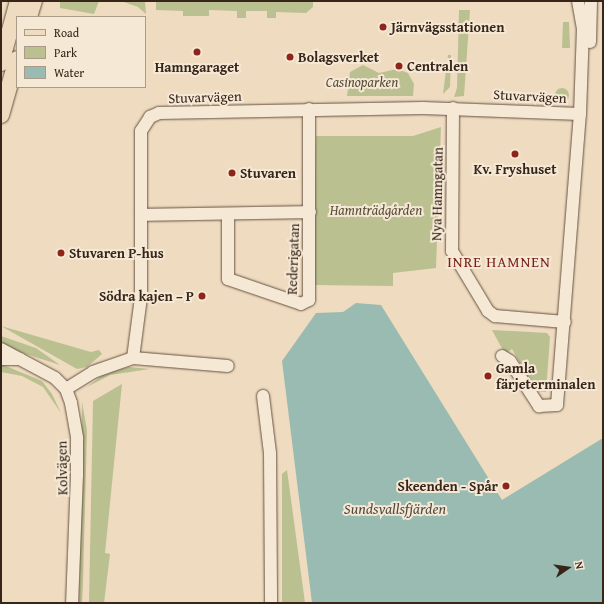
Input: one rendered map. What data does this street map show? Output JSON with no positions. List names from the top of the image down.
{
  "streets": {
    "street": [
      "Stuvarvägen",
      "Nya Hamngatan",
      "Rederigatan",
      "Kolvägen"
    ]
  },
  "crossings": [
    ["Stuvarvägen", "Nya Hamngatan"],
    ["Stuvarvägen", "Rederigatan"]
  ],
  "districts": ["INRE HAMNEN"],
  "water": ["Sundsvallsfjärden"],
  "parks": ["Casinoparken", "Hamnträdgården"],
  "places": [
    "Järnvägsstationen",
    "Hamngaraget",
    "Bolagsverket",
    "Centralen",
    "Kv. Fryshuset",
    "Stuvaren",
    "Stuvaren P-hus",
    "Södra kajen – P",
    "Gamla färjeterminalen",
    "Skeenden - Spår"
  ],
  "legend": ["Road", "Park", "Water"],
  "north": "right"
}
